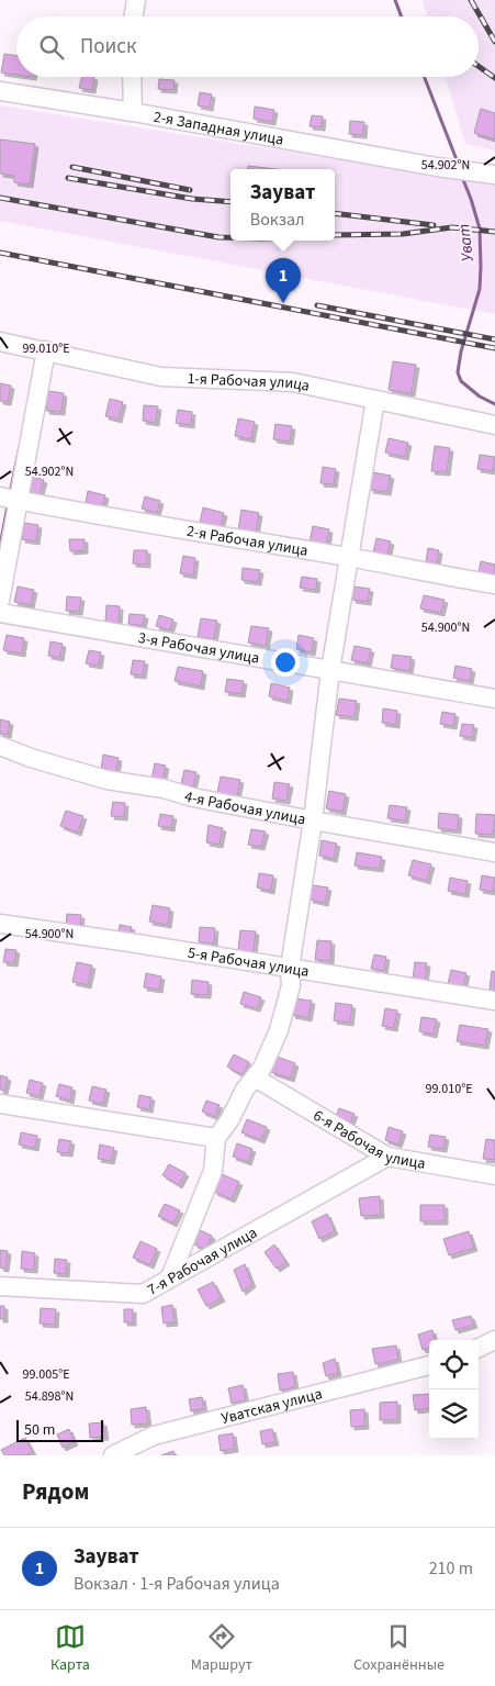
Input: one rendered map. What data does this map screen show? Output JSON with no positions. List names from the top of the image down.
{
  "streets": {
    "street": [
      "2-я Западная улица",
      "1-я Рабочая улица",
      "2-я Рабочая улица",
      "3-я Рабочая улица",
      "4-я Рабочая улица",
      "5-я Рабочая улица",
      "6-я Рабочая улица",
      "7-я Рабочая улица",
      "Уватская улица"
    ]
  },
  "crossings": [
    ["6-я Рабочая улица", "7-я Рабочая улица"]
  ],
  "water": ["Уват"],
  "scale_bar": "50 m",
  "page": {
    "search": "Поиск",
    "popup": ["Зауват", "Вокзал"],
    "pins": "1",
    "scale": "50 m",
    "heading": "Рядом",
    "list": [
      {
        "mark": "1",
        "name": "Зауват",
        "note": "Вокзал · 1-я Рабочая улица",
        "value": "210 m"
      }
    ],
    "nav": ["Карта", "Маршрут", "Сохранённые"]
  },
  "coordinates": [
    "54.902°N",
    "99.010°E",
    "54.900°N",
    "99.005°E",
    "54.898°N"
  ]
}
